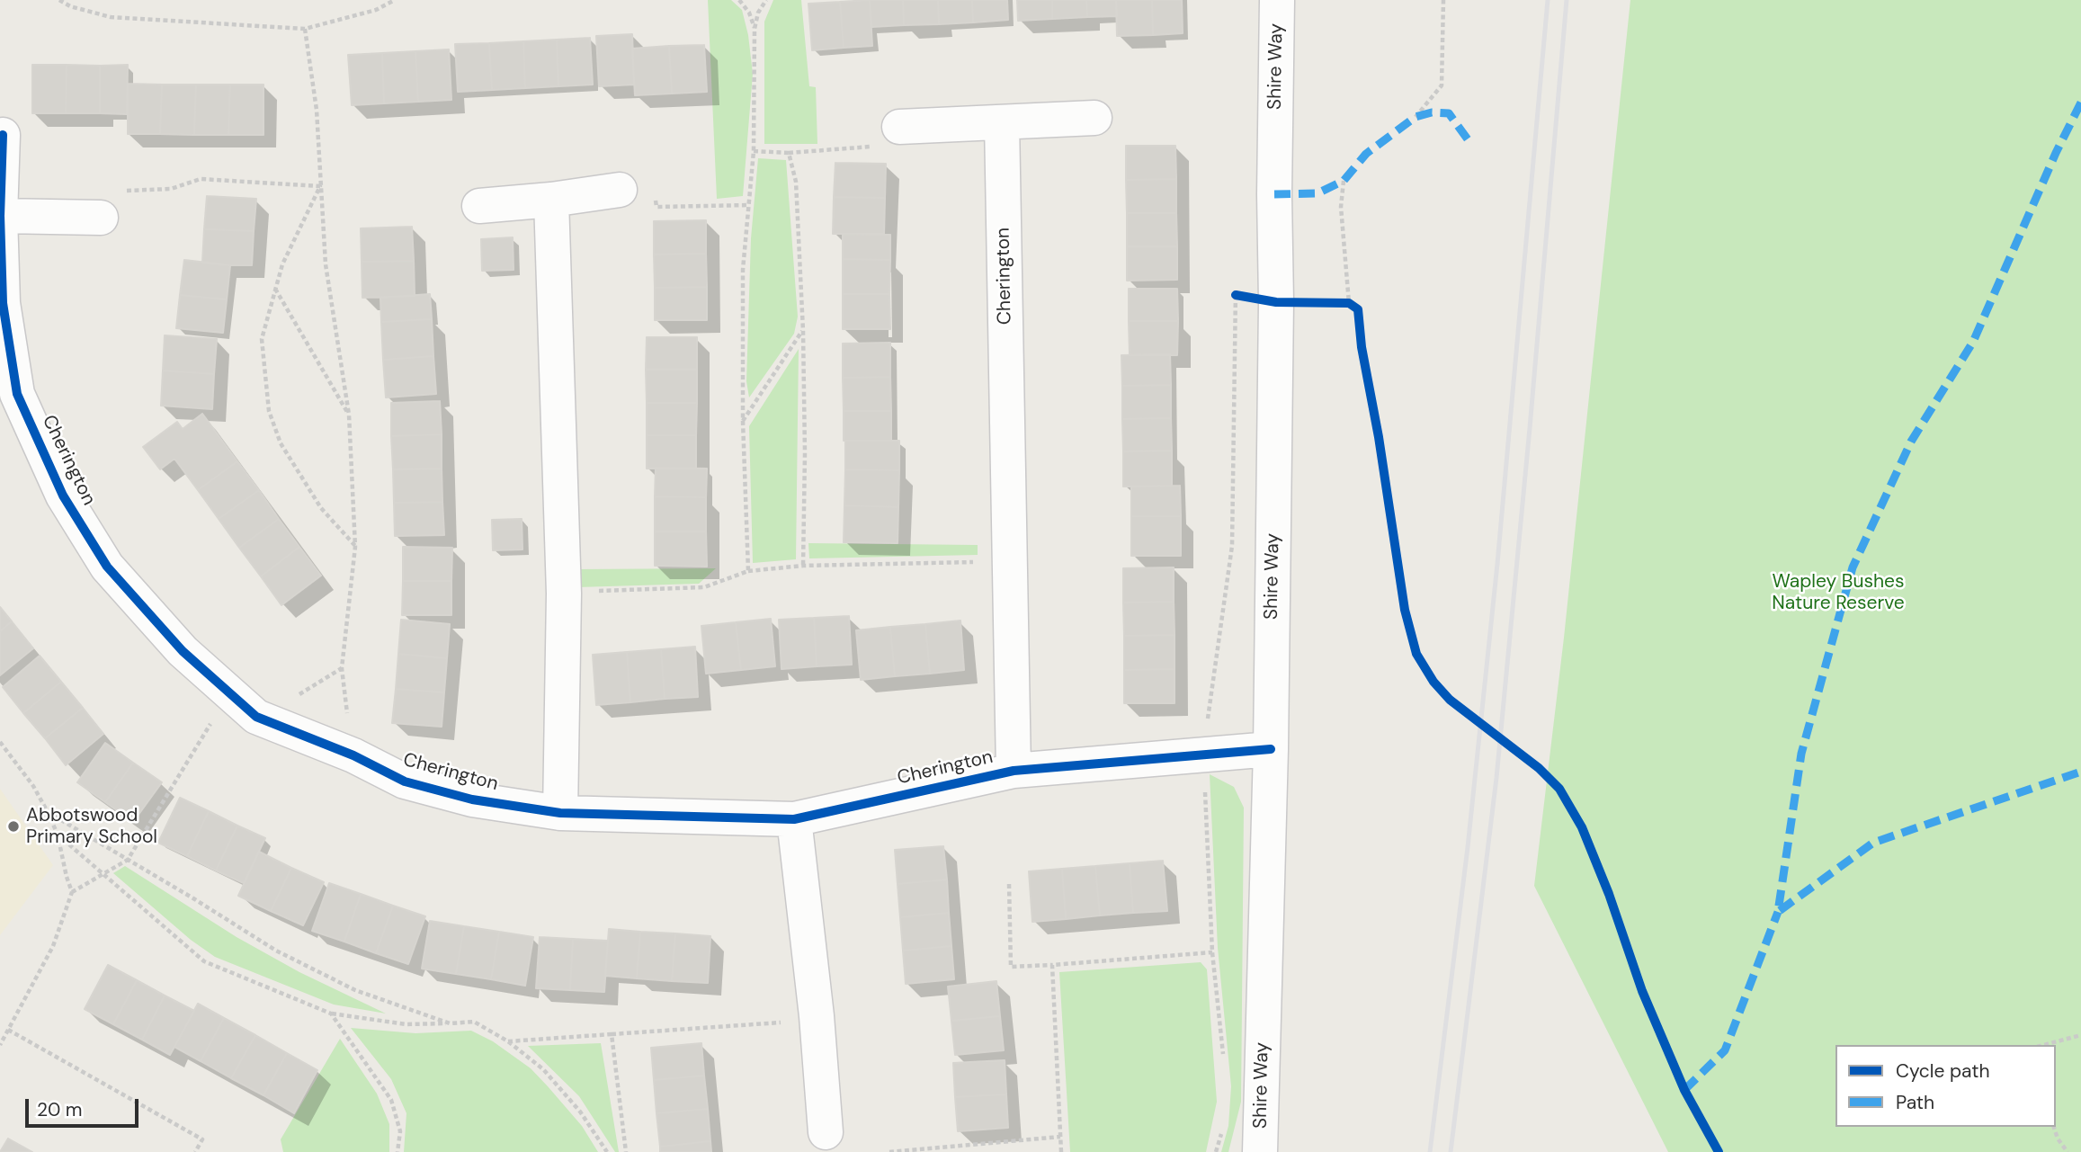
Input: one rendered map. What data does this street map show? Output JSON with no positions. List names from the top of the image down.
{
  "streets": {
    "street": ["Shire Way", "Cherington"]
  },
  "crossings": [
    ["Shire Way", "Cherington"]
  ],
  "parks": ["Wapley Bushes Nature Reserve"],
  "places": ["Abbotswood Primary School"],
  "legend": ["Cycle path", "Path"],
  "scale_bar": "20 m"
}
